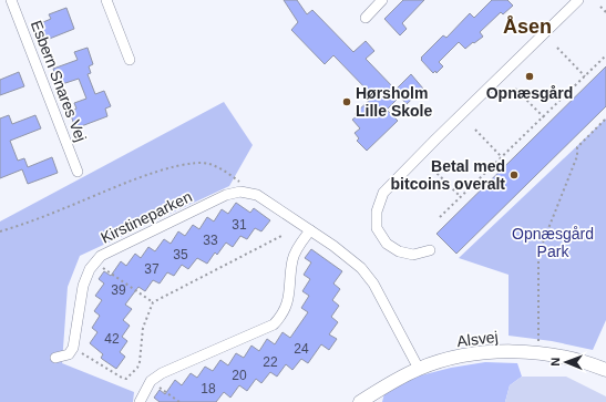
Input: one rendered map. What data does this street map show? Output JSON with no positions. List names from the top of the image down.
{
  "streets": {
    "street": ["Esbern Snares Vej", "Kirstineparken", "Alsvej"]
  },
  "crossings": [
    ["Kirstineparken", "Alsvej"]
  ],
  "districts": ["Åsen"],
  "parks": ["Opnæsgård Park"],
  "places": ["Opnæsgård", "Hørsholm Lille Skole", "Betal med bitcoins overalt"],
  "house_numbers": [
    "31",
    "33",
    "35",
    "37",
    "39",
    "42",
    "24",
    "22",
    "20",
    "18"
  ],
  "north": "left"
}
